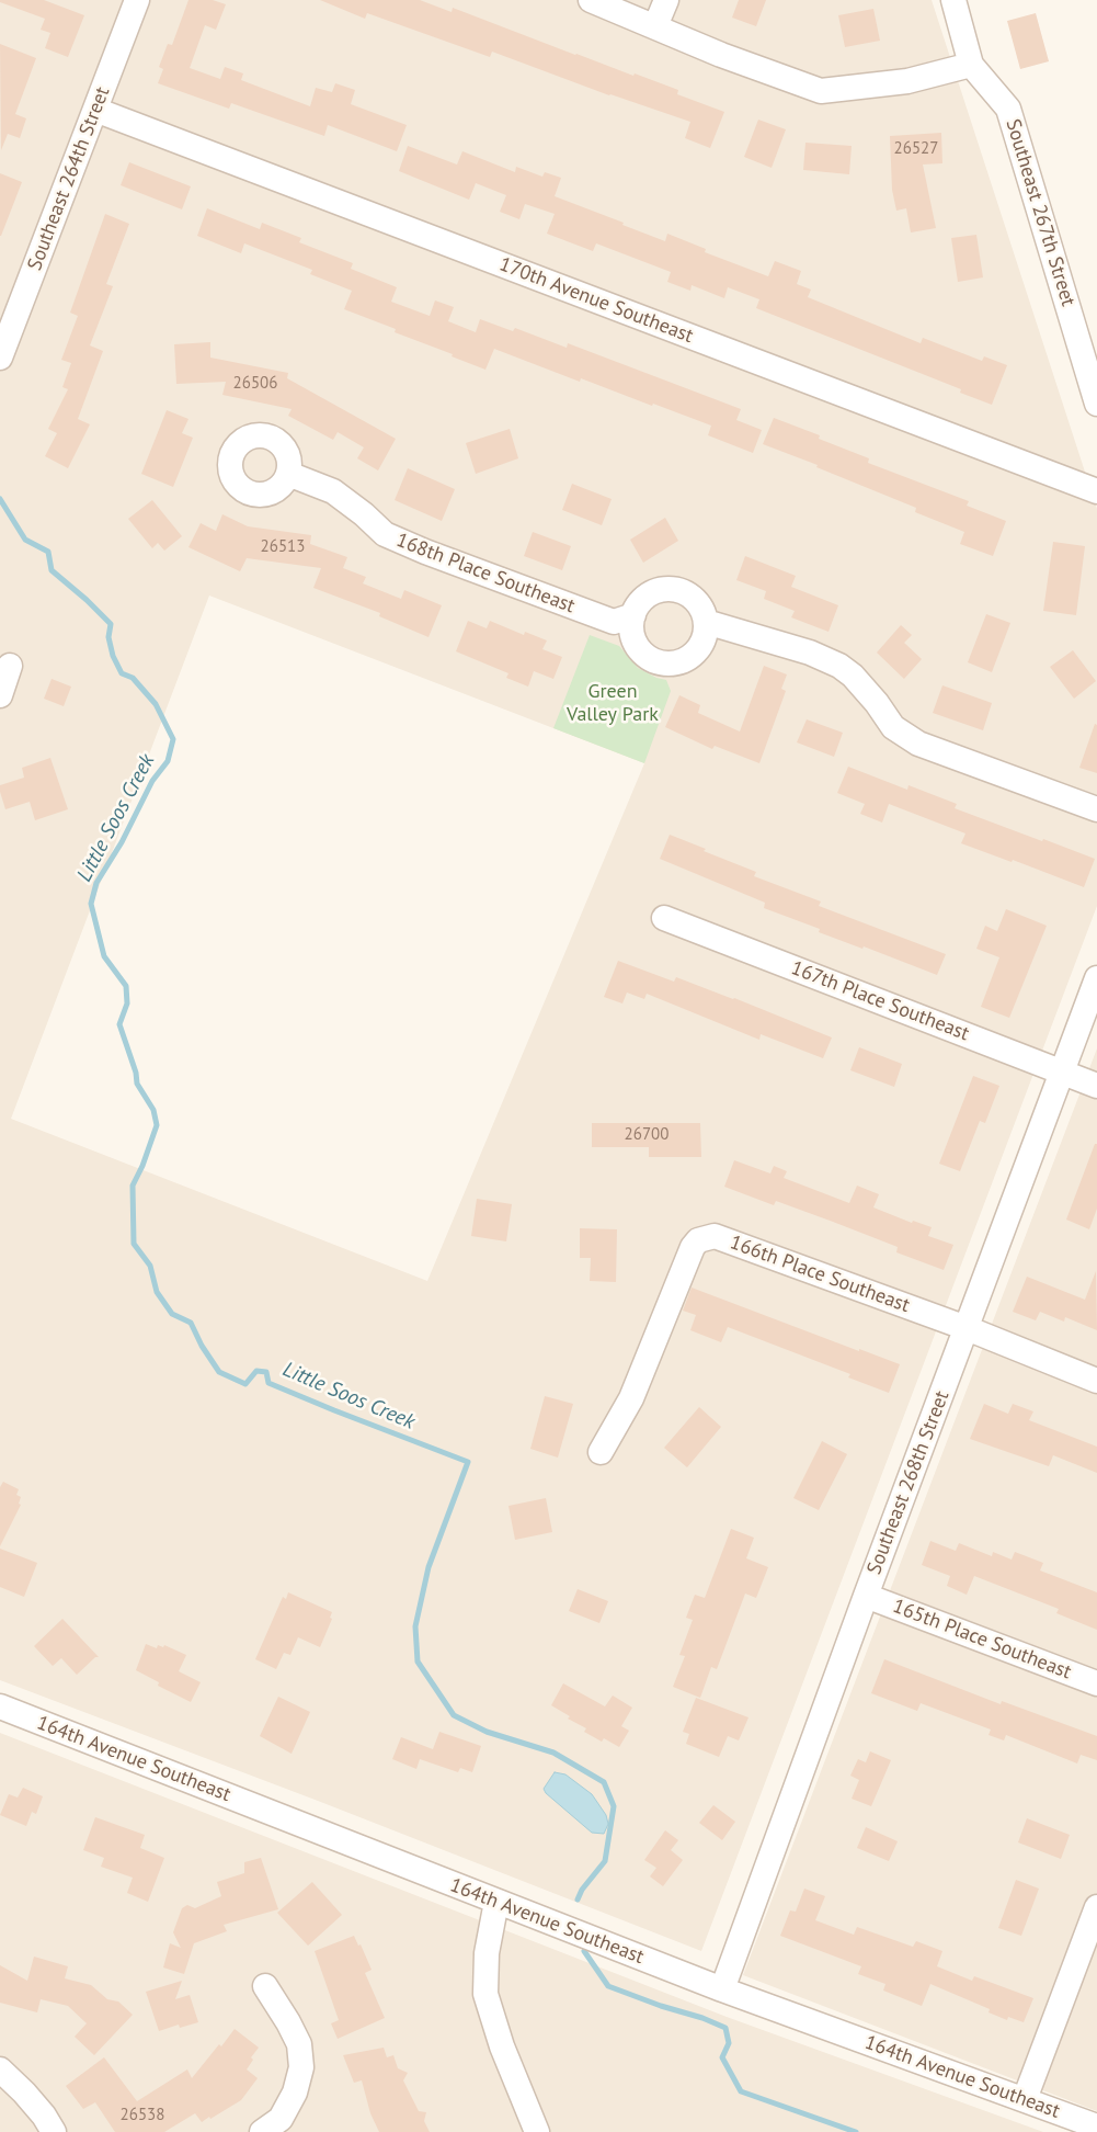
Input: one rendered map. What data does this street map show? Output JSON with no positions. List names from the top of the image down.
{
  "streets": {
    "street": [
      "Southeast 264th Street",
      "Southeast 267th Street",
      "170th Avenue Southeast",
      "168th Place Southeast",
      "167th Place Southeast",
      "166th Place Southeast",
      "Southeast 268th Street",
      "165th Place Southeast",
      "164th Avenue Southeast"
    ]
  },
  "crossings": [
    ["Southeast 264th Street", "170th Avenue Southeast"],
    ["167th Place Southeast", "Southeast 268th Street"],
    ["166th Place Southeast", "Southeast 268th Street"],
    ["Southeast 268th Street", "165th Place Southeast"],
    ["Southeast 268th Street", "164th Avenue Southeast"]
  ],
  "water": ["Little Soos Creek"],
  "parks": ["Green Valley Park"],
  "house_numbers": [
    "26527",
    "26506",
    "26513",
    "26700",
    "26538"
  ]
}
